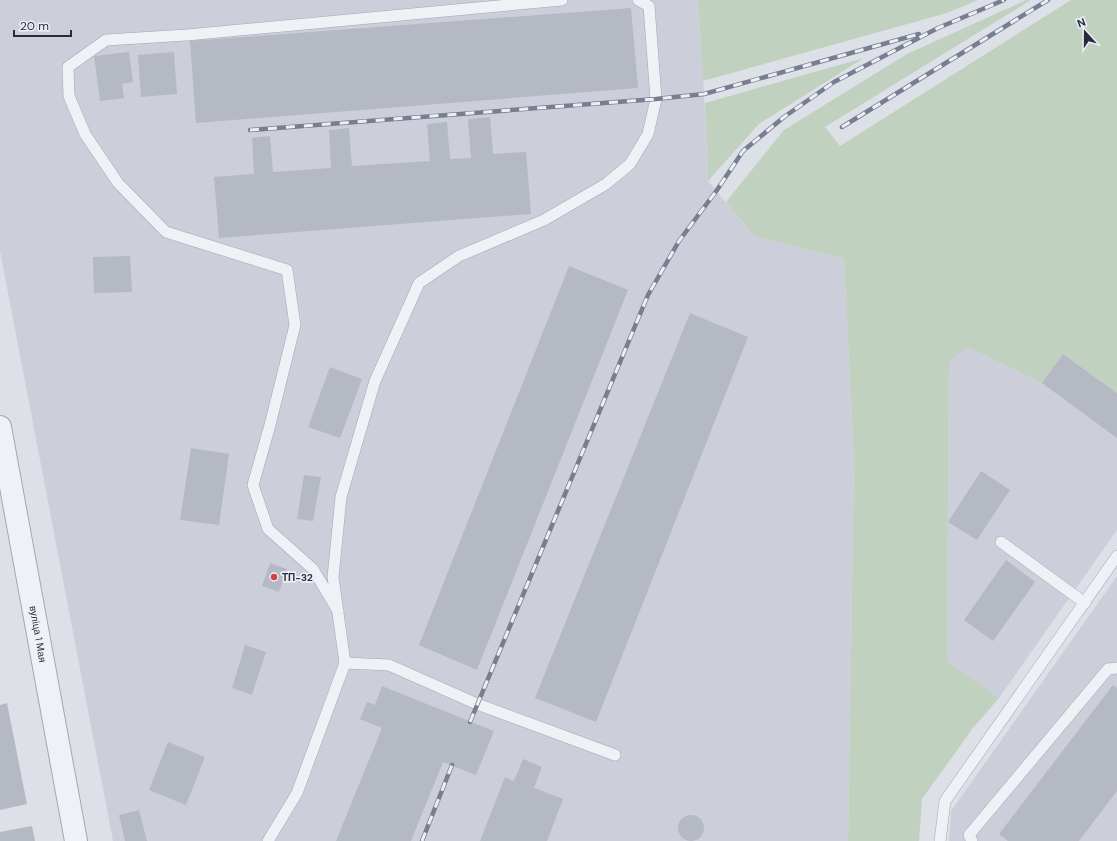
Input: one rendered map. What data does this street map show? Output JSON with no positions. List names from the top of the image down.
{
  "streets": {
    "street": ["вуліца 1 Мая"]
  },
  "places": ["ТП-32"],
  "scale_bar": "20 m",
  "north": "top"
}
